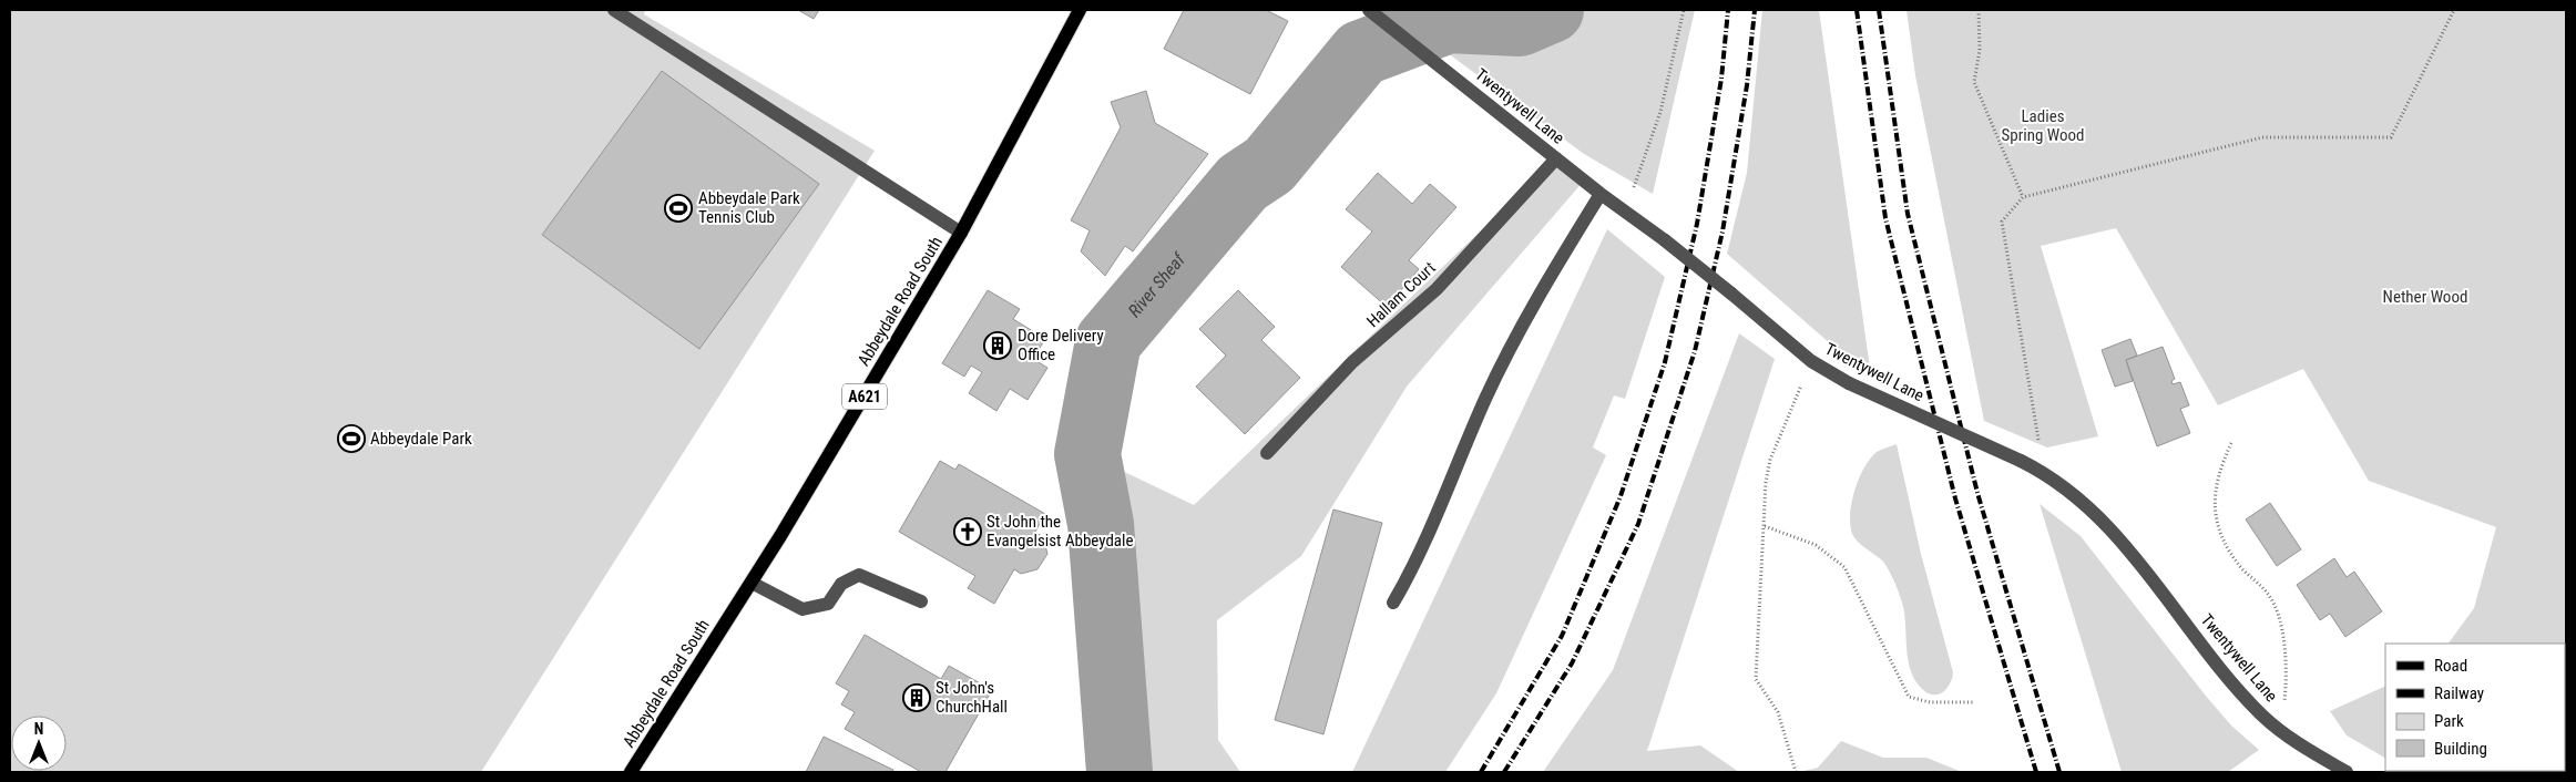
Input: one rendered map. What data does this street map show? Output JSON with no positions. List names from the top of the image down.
{
  "streets": {
    "main road": ["Abbeydale Road South", "A621"],
    "street": ["Twentywell Lane", "Hallam Court"]
  },
  "crossings": [
    ["Twentywell Lane", "Hallam Court"]
  ],
  "water": ["River Sheaf"],
  "parks": ["Ladies Spring Wood", "Nether Wood"],
  "places": {
    "sports": ["Abbeydale Park Tennis Club", "Abbeydale Park"],
    "building": ["Dore Delivery Office", "St John's ChurchHall"],
    "church": ["St John the Evangelsist Abbeydale"]
  },
  "legend": [
    "Road",
    "Railway",
    "Park",
    "Building"
  ],
  "north": "top"
}
